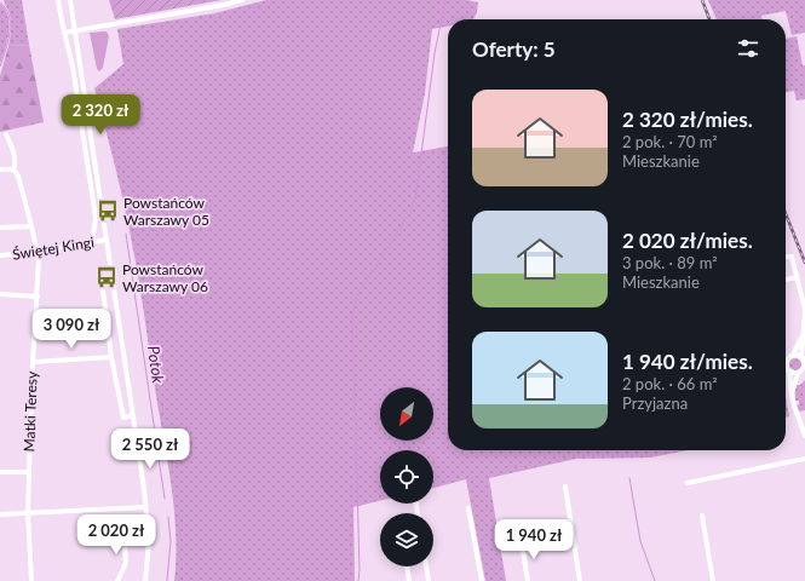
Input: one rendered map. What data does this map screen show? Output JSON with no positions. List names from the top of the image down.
{
  "streets": {
    "street": ["Świętej Kingi", "Matki Teresy"]
  },
  "crossings": [
    ["Świętej Kingi", "Matki Teresy"]
  ],
  "water": ["Potok"],
  "places": {
    "bus stop": ["Powstańców Warszawy 05", "Powstańców Warszawy 06"]
  },
  "north": "bottom left",
  "page": {
    "heading": "Oferty: 5",
    "list": [
      {
        "name": "2 320 zł/mies.",
        "note": "2 pok. · 70 m² · Mieszkanie"
      },
      {
        "name": "2 020 zł/mies.",
        "note": "3 pok. · 89 m² · Mieszkanie"
      },
      {
        "name": "1 940 zł/mies.",
        "note": "2 pok. · 66 m² · Przyjazna"
      }
    ],
    "price": [
      "2 320 zł",
      "3 090 zł",
      "2 550 zł",
      "2 020 zł",
      "1 940 zł"
    ]
  }
}
